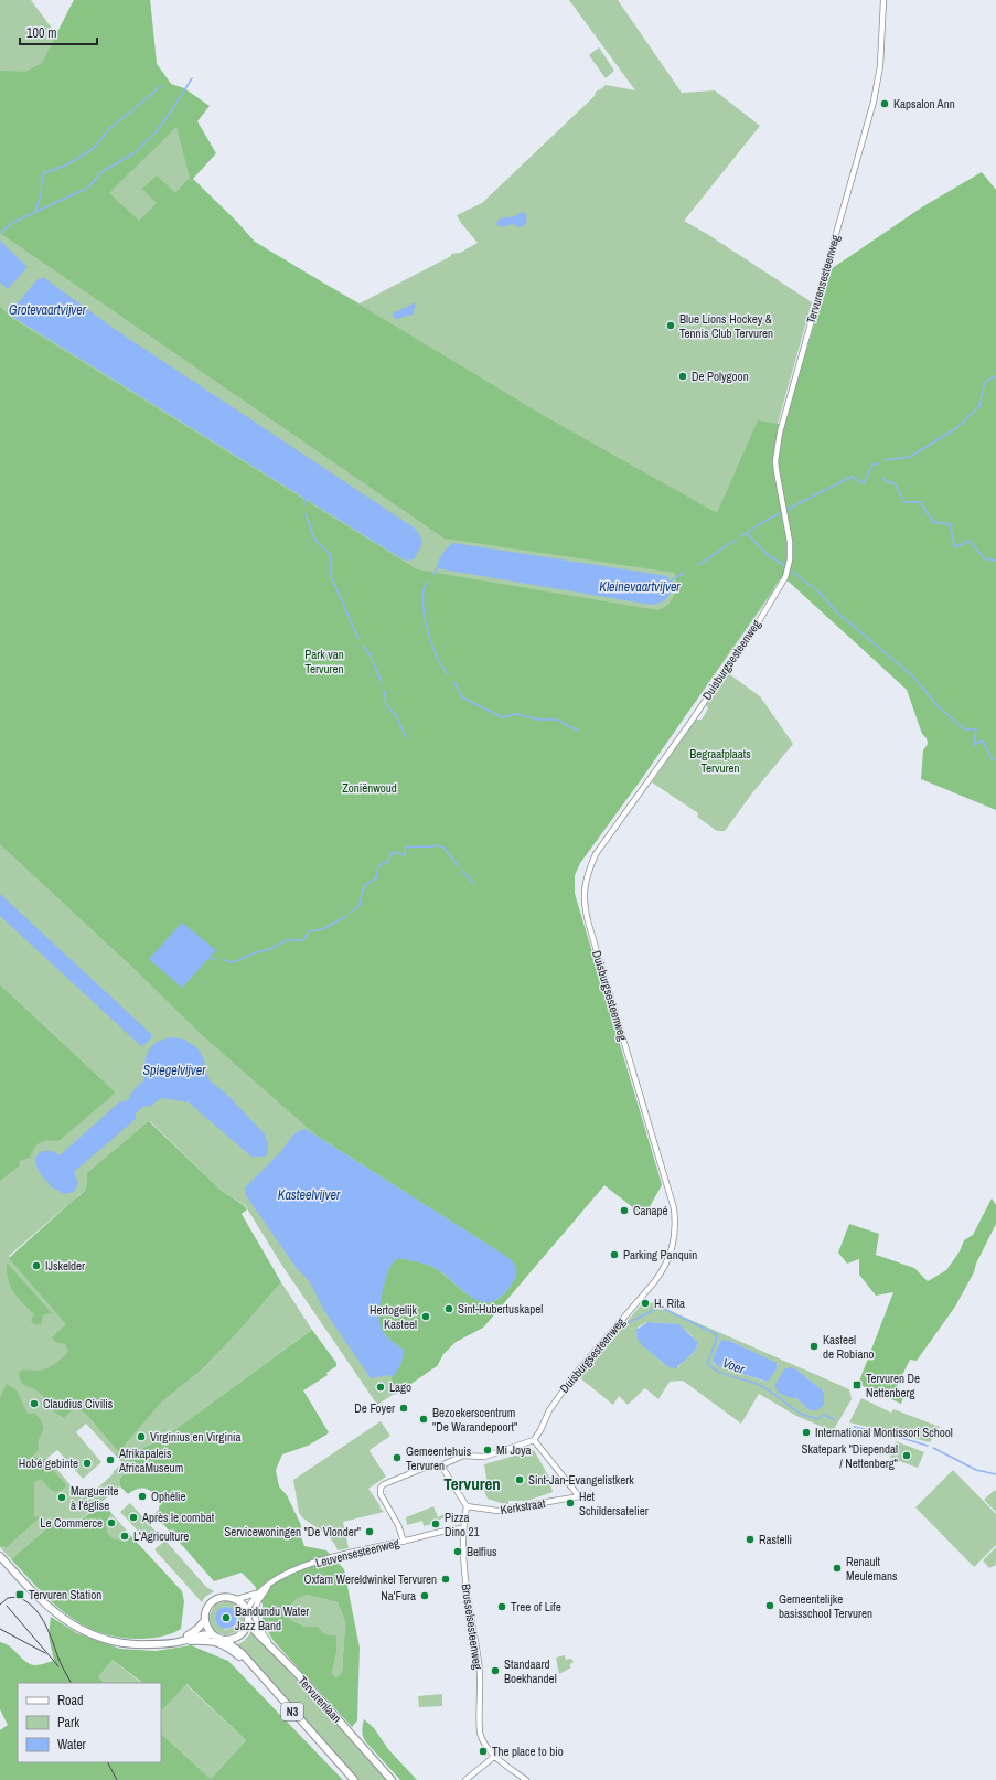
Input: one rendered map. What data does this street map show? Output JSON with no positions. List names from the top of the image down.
{
  "streets": {
    "main road": ["Tervurenlaan", "N3"],
    "street": [
      "Tervurensesteenweg",
      "Duisburgsesteenweg",
      "Kerkstraat",
      "Leuvensesteenweg",
      "Brusselsesteenweg"
    ]
  },
  "crossings": [
    ["Tervurensesteenweg", "Duisburgsesteenweg"],
    ["Duisburgsesteenweg", "Kerkstraat"],
    ["Kerkstraat", "Brusselsesteenweg"],
    ["Leuvensesteenweg", "Brusselsesteenweg"],
    ["Leuvensesteenweg", "Tervurenlaan"],
    ["Leuvensesteenweg", "N3"],
    ["Tervurenlaan", "N3"]
  ],
  "districts": ["Tervuren"],
  "water": [
    "Grotevaartvijver",
    "Kleinevaartvijver",
    "Spiegelvijver",
    "Kasteelvijver",
    "Voer"
  ],
  "parks": ["Park van Tervuren", "Begraafplaats Tervuren", "Zoniënwoud"],
  "places": {
    "other": [
      "Kapsalon Ann",
      "Blue Lions Hockey & Tennis Club Tervuren",
      "De Polygoon",
      "Canapé",
      "Parking Panquin",
      "IJskelder",
      "H. Rita",
      "Sint-Hubertuskapel",
      "Hertogelijk Kasteel",
      "Kasteel de Robiano",
      "Lago",
      "Claudius Civilis",
      "De Foyer",
      "Bezoekerscentrum \"De Warandepoort\"",
      "International Montissori School",
      "Virginius en Virginia",
      "Mi Joya",
      "Skatepark \"Diependal / Nettenberg\"",
      "Gemeentehuis Tervuren",
      "Afrikapaleis AfricaMuseum",
      "Hobé gebinte",
      "Sint-Jan-Evangelistkerk",
      "Ophélie",
      "Marguerite à l'église",
      "Het Schildersatelier",
      "Après le combat",
      "Le Commerce",
      "Pizza Dino 21",
      "Servicewoningen \"De Vlonder\"",
      "L'Agriculture",
      "Rastelli",
      "Belfius",
      "Renault Meulemans",
      "Oxfam Wereldwinkel Tervuren",
      "Na'Fura",
      "Gemeentelijke basisschool Tervuren",
      "Tree of Life",
      "Bandundu Water Jazz Band",
      "Standaard Boekhandel",
      "The place to bio"
    ],
    "transit": ["Tervuren De Nettenberg", "Tervuren Station"]
  },
  "legend": ["Road", "Park", "Water"],
  "scale_bar": "100 m"
}
